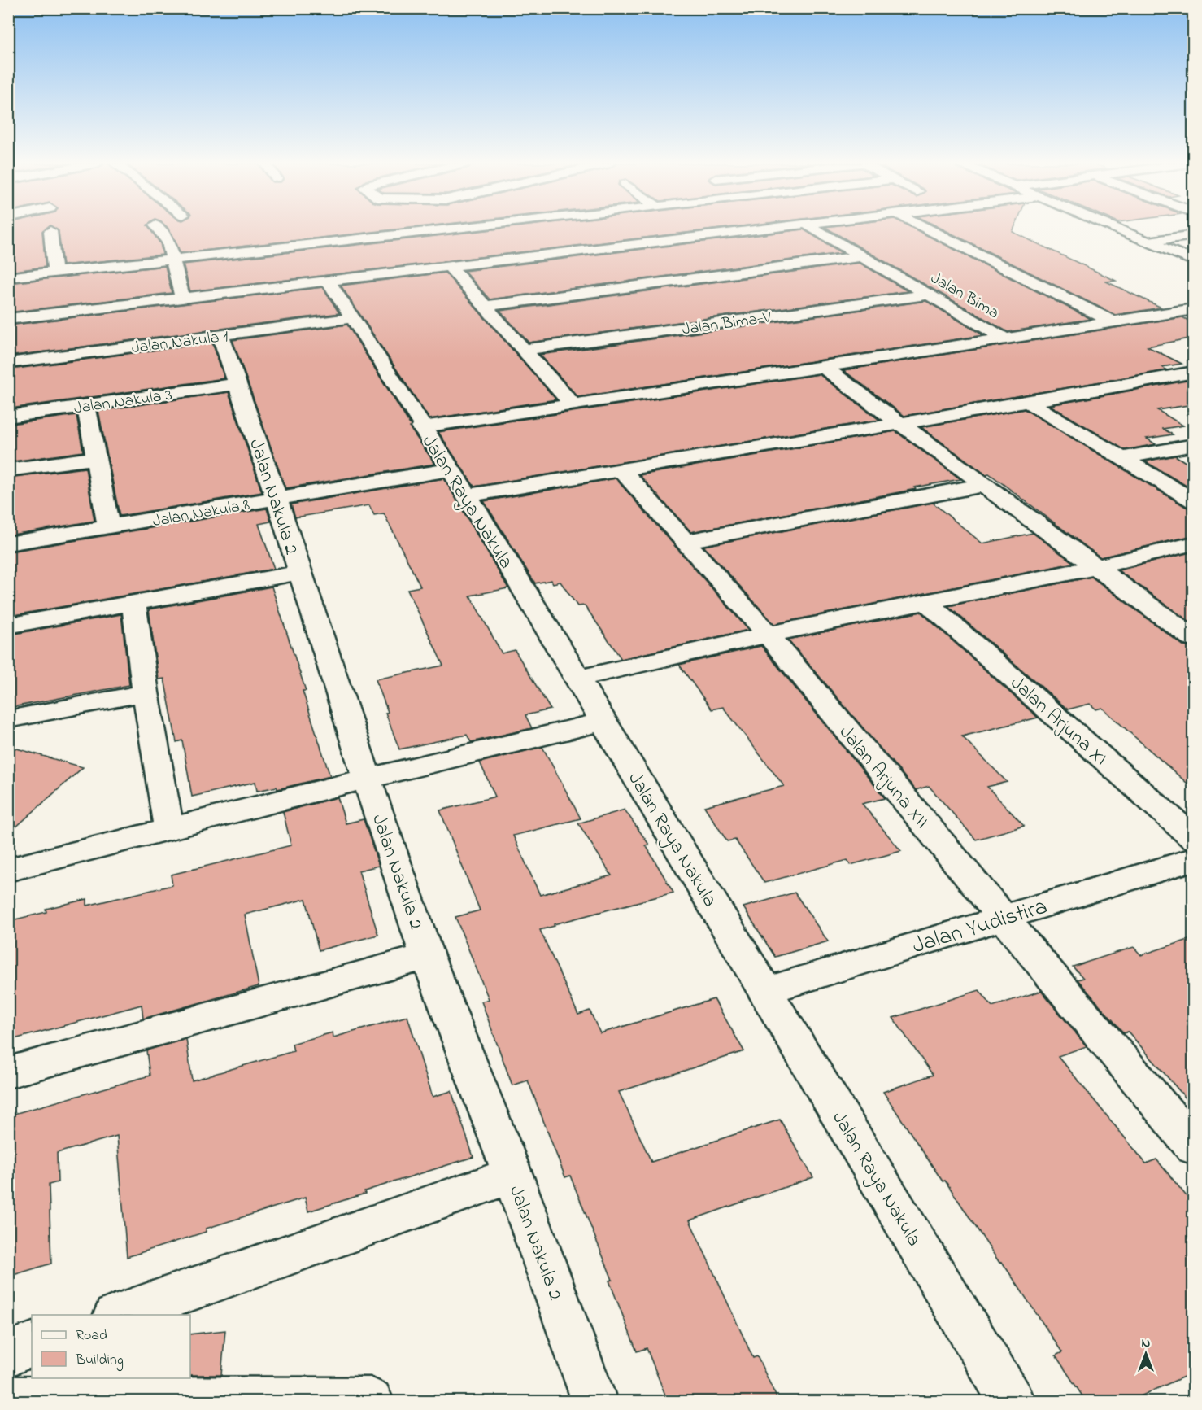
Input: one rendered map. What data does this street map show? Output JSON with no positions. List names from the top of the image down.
{
  "streets": {
    "street": [
      "Jalan Bima",
      "Jalan Bima-V",
      "Jalan Nakula 1",
      "Jalan Nakula 3",
      "Jalan Nakula 2",
      "Jalan Raya Nakula",
      "Jalan Nakula 8",
      "Jalan Arjuna XI",
      "Jalan Arjuna XII",
      "Jalan Yudistira"
    ]
  },
  "crossings": [
    ["Jalan Bima", "Jalan Bima-V"],
    ["Jalan Nakula 1", "Jalan Nakula 2"],
    ["Jalan Nakula 1", "Jalan Raya Nakula"],
    ["Jalan Nakula 3", "Jalan Nakula 2"],
    ["Jalan Nakula 2", "Jalan Nakula 8"],
    ["Jalan Raya Nakula", "Jalan Nakula 8"],
    ["Jalan Raya Nakula", "Jalan Yudistira"],
    ["Jalan Arjuna XII", "Jalan Yudistira"]
  ],
  "legend": ["Road", "Building"],
  "north": "top"
}
